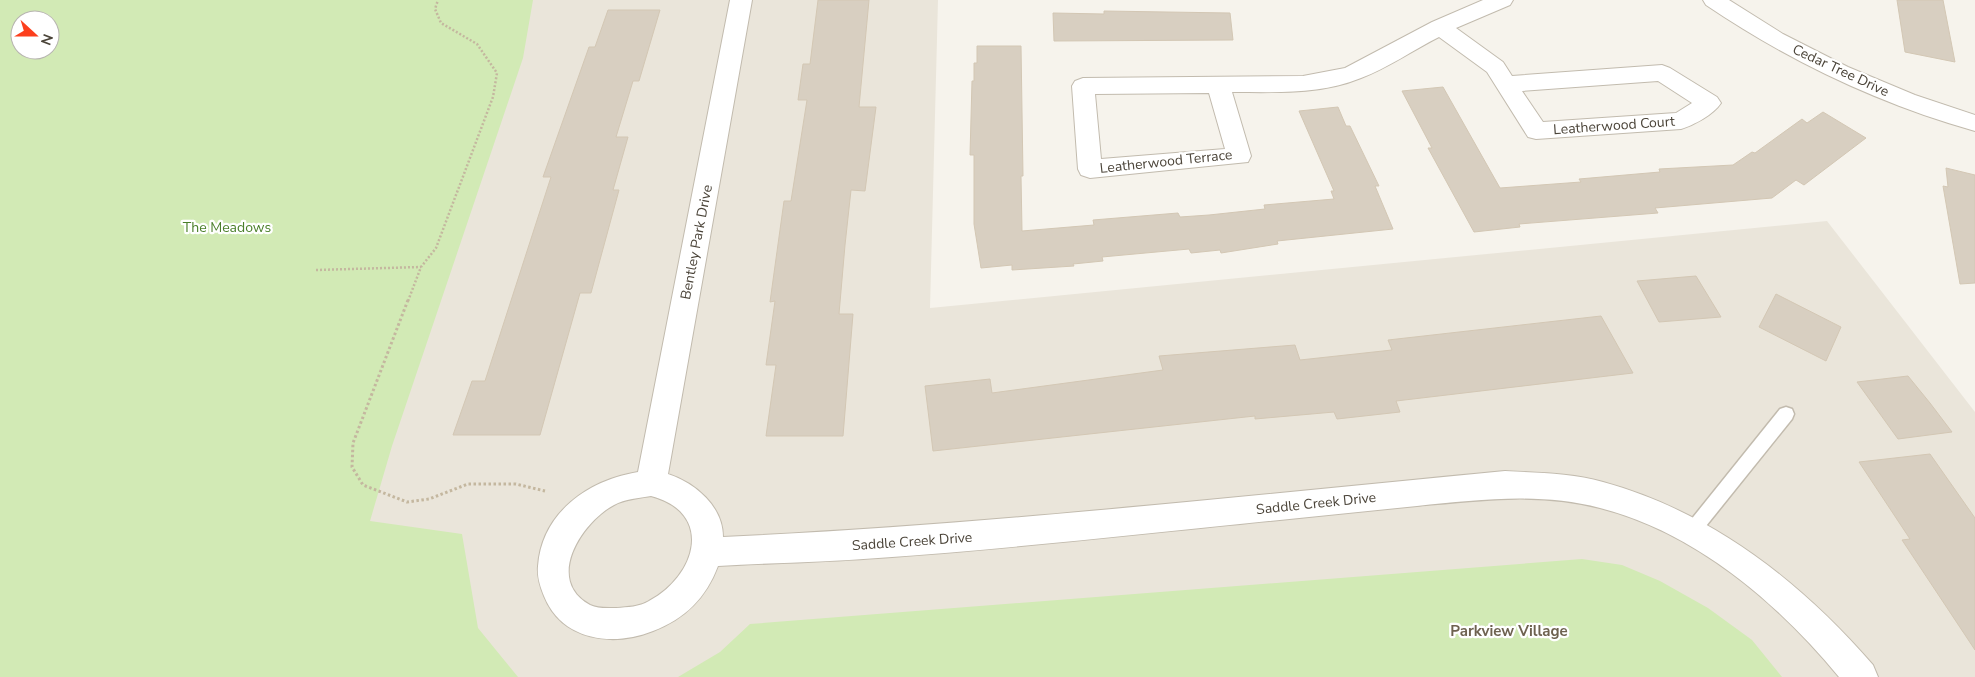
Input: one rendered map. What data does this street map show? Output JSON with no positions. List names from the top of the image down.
{
  "streets": {
    "street": [
      "Cedar Tree Drive",
      "Leatherwood Court",
      "Leatherwood Terrace",
      "Bentley Park Drive",
      "Saddle Creek Drive"
    ]
  },
  "crossings": [
    ["Leatherwood Court", "Leatherwood Terrace"],
    ["Bentley Park Drive", "Saddle Creek Drive"]
  ],
  "districts": ["Parkview Village"],
  "parks": ["The Meadows"],
  "north": "right"
}
